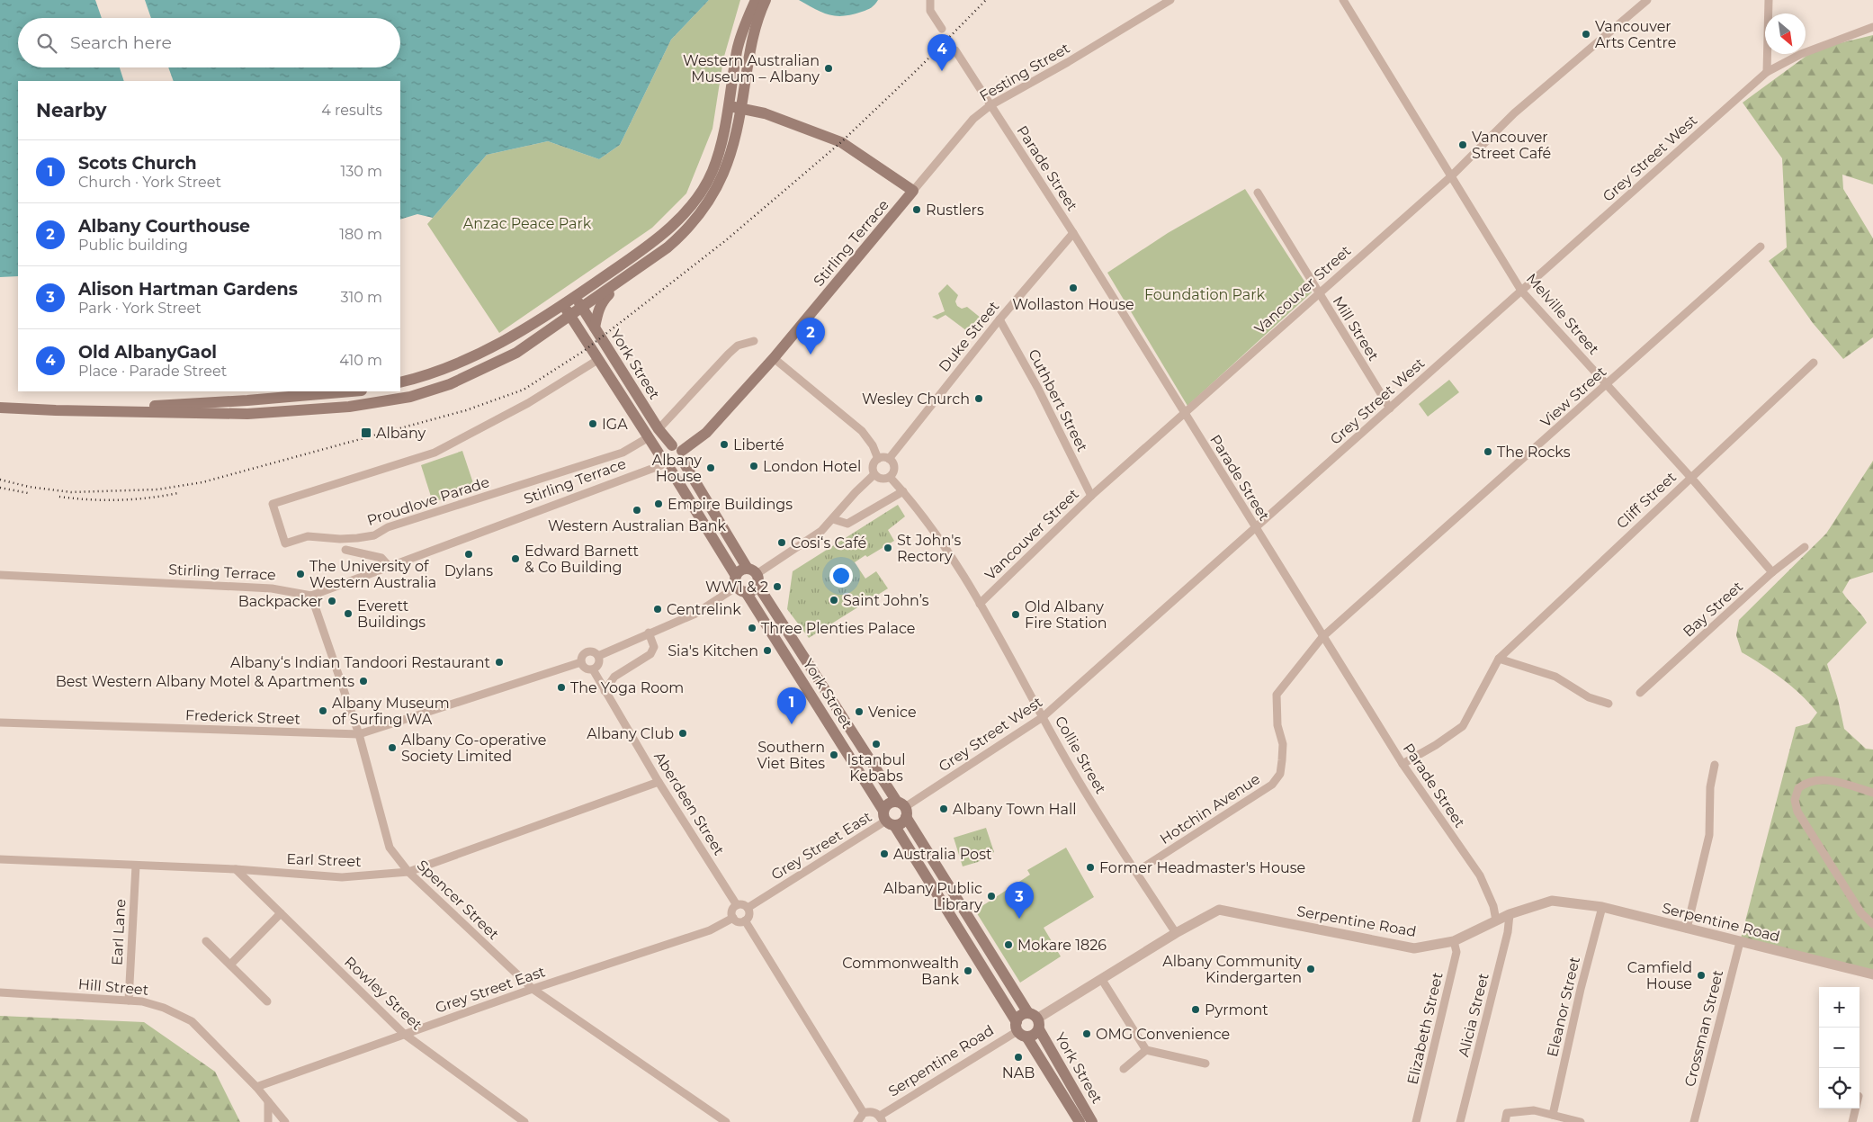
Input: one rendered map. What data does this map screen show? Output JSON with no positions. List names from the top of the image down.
{
  "streets": {
    "main road": ["Stirling Terrace", "York Street"],
    "street": [
      "Festing Street",
      "Grey Street West",
      "Parade Street",
      "Vancouver Street",
      "Melville Street",
      "Mill Street",
      "Duke Street",
      "View Street",
      "Cuthbert Street",
      "Cliff Street",
      "Proudlove Parade",
      "Bay Street",
      "Frederick Street",
      "Collie Street",
      "Aberdeen Street",
      "Hotchin Avenue",
      "Grey Street East",
      "Earl Street",
      "Spencer Street",
      "Serpentine Road",
      "Earl Lane",
      "Hill Street",
      "Rowley Street",
      "Eleanor Street",
      "Alicia Street",
      "Elizabeth Street",
      "Crossman Street"
    ]
  },
  "crossings": [
    ["Festing Street", "Parade Street"],
    ["Festing Street", "Stirling Terrace"],
    ["Grey Street West", "Parade Street"],
    ["Grey Street West", "Melville Street"],
    ["Grey Street West", "Mill Street"],
    ["Grey Street West", "York Street"],
    ["Grey Street West", "Collie Street"],
    ["Parade Street", "Vancouver Street"],
    ["Parade Street", "Duke Street"],
    ["Parade Street", "View Street"],
    ["Parade Street", "Cliff Street"],
    ["Parade Street", "Hotchin Avenue"],
    ["Parade Street", "Serpentine Road"],
    ["Stirling Terrace", "York Street"],
    ["Stirling Terrace", "Spencer Street"],
    ["Vancouver Street", "Melville Street"],
    ["Vancouver Street", "Mill Street"],
    ["Vancouver Street", "Cuthbert Street"],
    ["Vancouver Street", "Collie Street"],
    ["Melville Street", "View Street"],
    ["Melville Street", "Cliff Street"],
    ["Melville Street", "Bay Street"],
    ["Duke Street", "Cuthbert Street"],
    ["Duke Street", "Collie Street"],
    ["York Street", "Proudlove Parade"],
    ["York Street", "Grey Street East"],
    ["York Street", "Serpentine Road"],
    ["View Street", "Hotchin Avenue"],
    ["Frederick Street", "Aberdeen Street"],
    ["Frederick Street", "Spencer Street"],
    ["Collie Street", "Hotchin Avenue"],
    ["Collie Street", "Serpentine Road"],
    ["Aberdeen Street", "Grey Street East"],
    ["Aberdeen Street", "Earl Street"],
    ["Grey Street East", "Spencer Street"],
    ["Grey Street East", "Hill Street"],
    ["Grey Street East", "Rowley Street"],
    ["Earl Street", "Spencer Street"],
    ["Earl Street", "Earl Lane"],
    ["Earl Street", "Rowley Street"],
    ["Serpentine Road", "Eleanor Street"],
    ["Serpentine Road", "Alicia Street"],
    ["Serpentine Road", "Elizabeth Street"],
    ["Serpentine Road", "Crossman Street"],
    ["Earl Lane", "Hill Street"]
  ],
  "parks": ["Anzac Peace Park", "Foundation Park"],
  "places": {
    "other": [
      "Vancouver Arts Centre",
      "Western Australian Museum – Albany",
      "Vancouver Street Café",
      "Rustlers",
      "Wollaston House",
      "Wesley Church",
      "IGA",
      "Liberté",
      "The Rocks",
      "London Hotel",
      "Albany House",
      "Empire Buildings",
      "Western Australian Bank",
      "Cosi‘s Café",
      "St John's Rectory",
      "Dylans",
      "Edward Barnett & Co Building",
      "The University of Western Australia",
      "WW1 & 2",
      "Saint John’s",
      "Backpacker",
      "Centrelink",
      "Everett Buildings",
      "Old Albany Fire Station",
      "Three Plenties Palace",
      "Sia's Kitchen",
      "Albany‘s Indian Tandoori Restaurant",
      "Best Western Albany Motel & Apartments",
      "The Yoga Room",
      "Albany Museum of Surfing WA",
      "Venice",
      "Albany Club",
      "Istanbul Kebabs",
      "Albany Co-operative Society Limited",
      "Southern Viet Bites",
      "Albany Town Hall",
      "Australia Post",
      "Former Headmaster's House",
      "Albany Public Library",
      "Mokare 1826",
      "Albany Community Kindergarten",
      "Commonwealth Bank",
      "Camfield House",
      "Pyrmont",
      "OMG Convenience",
      "NAB"
    ],
    "transit": ["Albany"]
  },
  "north": "bottom right",
  "page": {
    "search": "Search here",
    "pins": [
      "4",
      "2",
      "1",
      "3"
    ],
    "heading": ["Nearby", "4 results"],
    "list": [
      {
        "mark": "1",
        "name": "Scots Church",
        "note": "Church · York Street",
        "value": "130 m"
      },
      {
        "mark": "2",
        "name": "Albany Courthouse",
        "note": "Public building",
        "value": "180 m"
      },
      {
        "mark": "3",
        "name": "Alison Hartman Gardens",
        "note": "Park · York Street",
        "value": "310 m"
      },
      {
        "mark": "4",
        "name": "Old AlbanyGaol",
        "note": "Place · Parade Street",
        "value": "410 m"
      }
    ],
    "map_buttons": ["+", "−"]
  }
}
